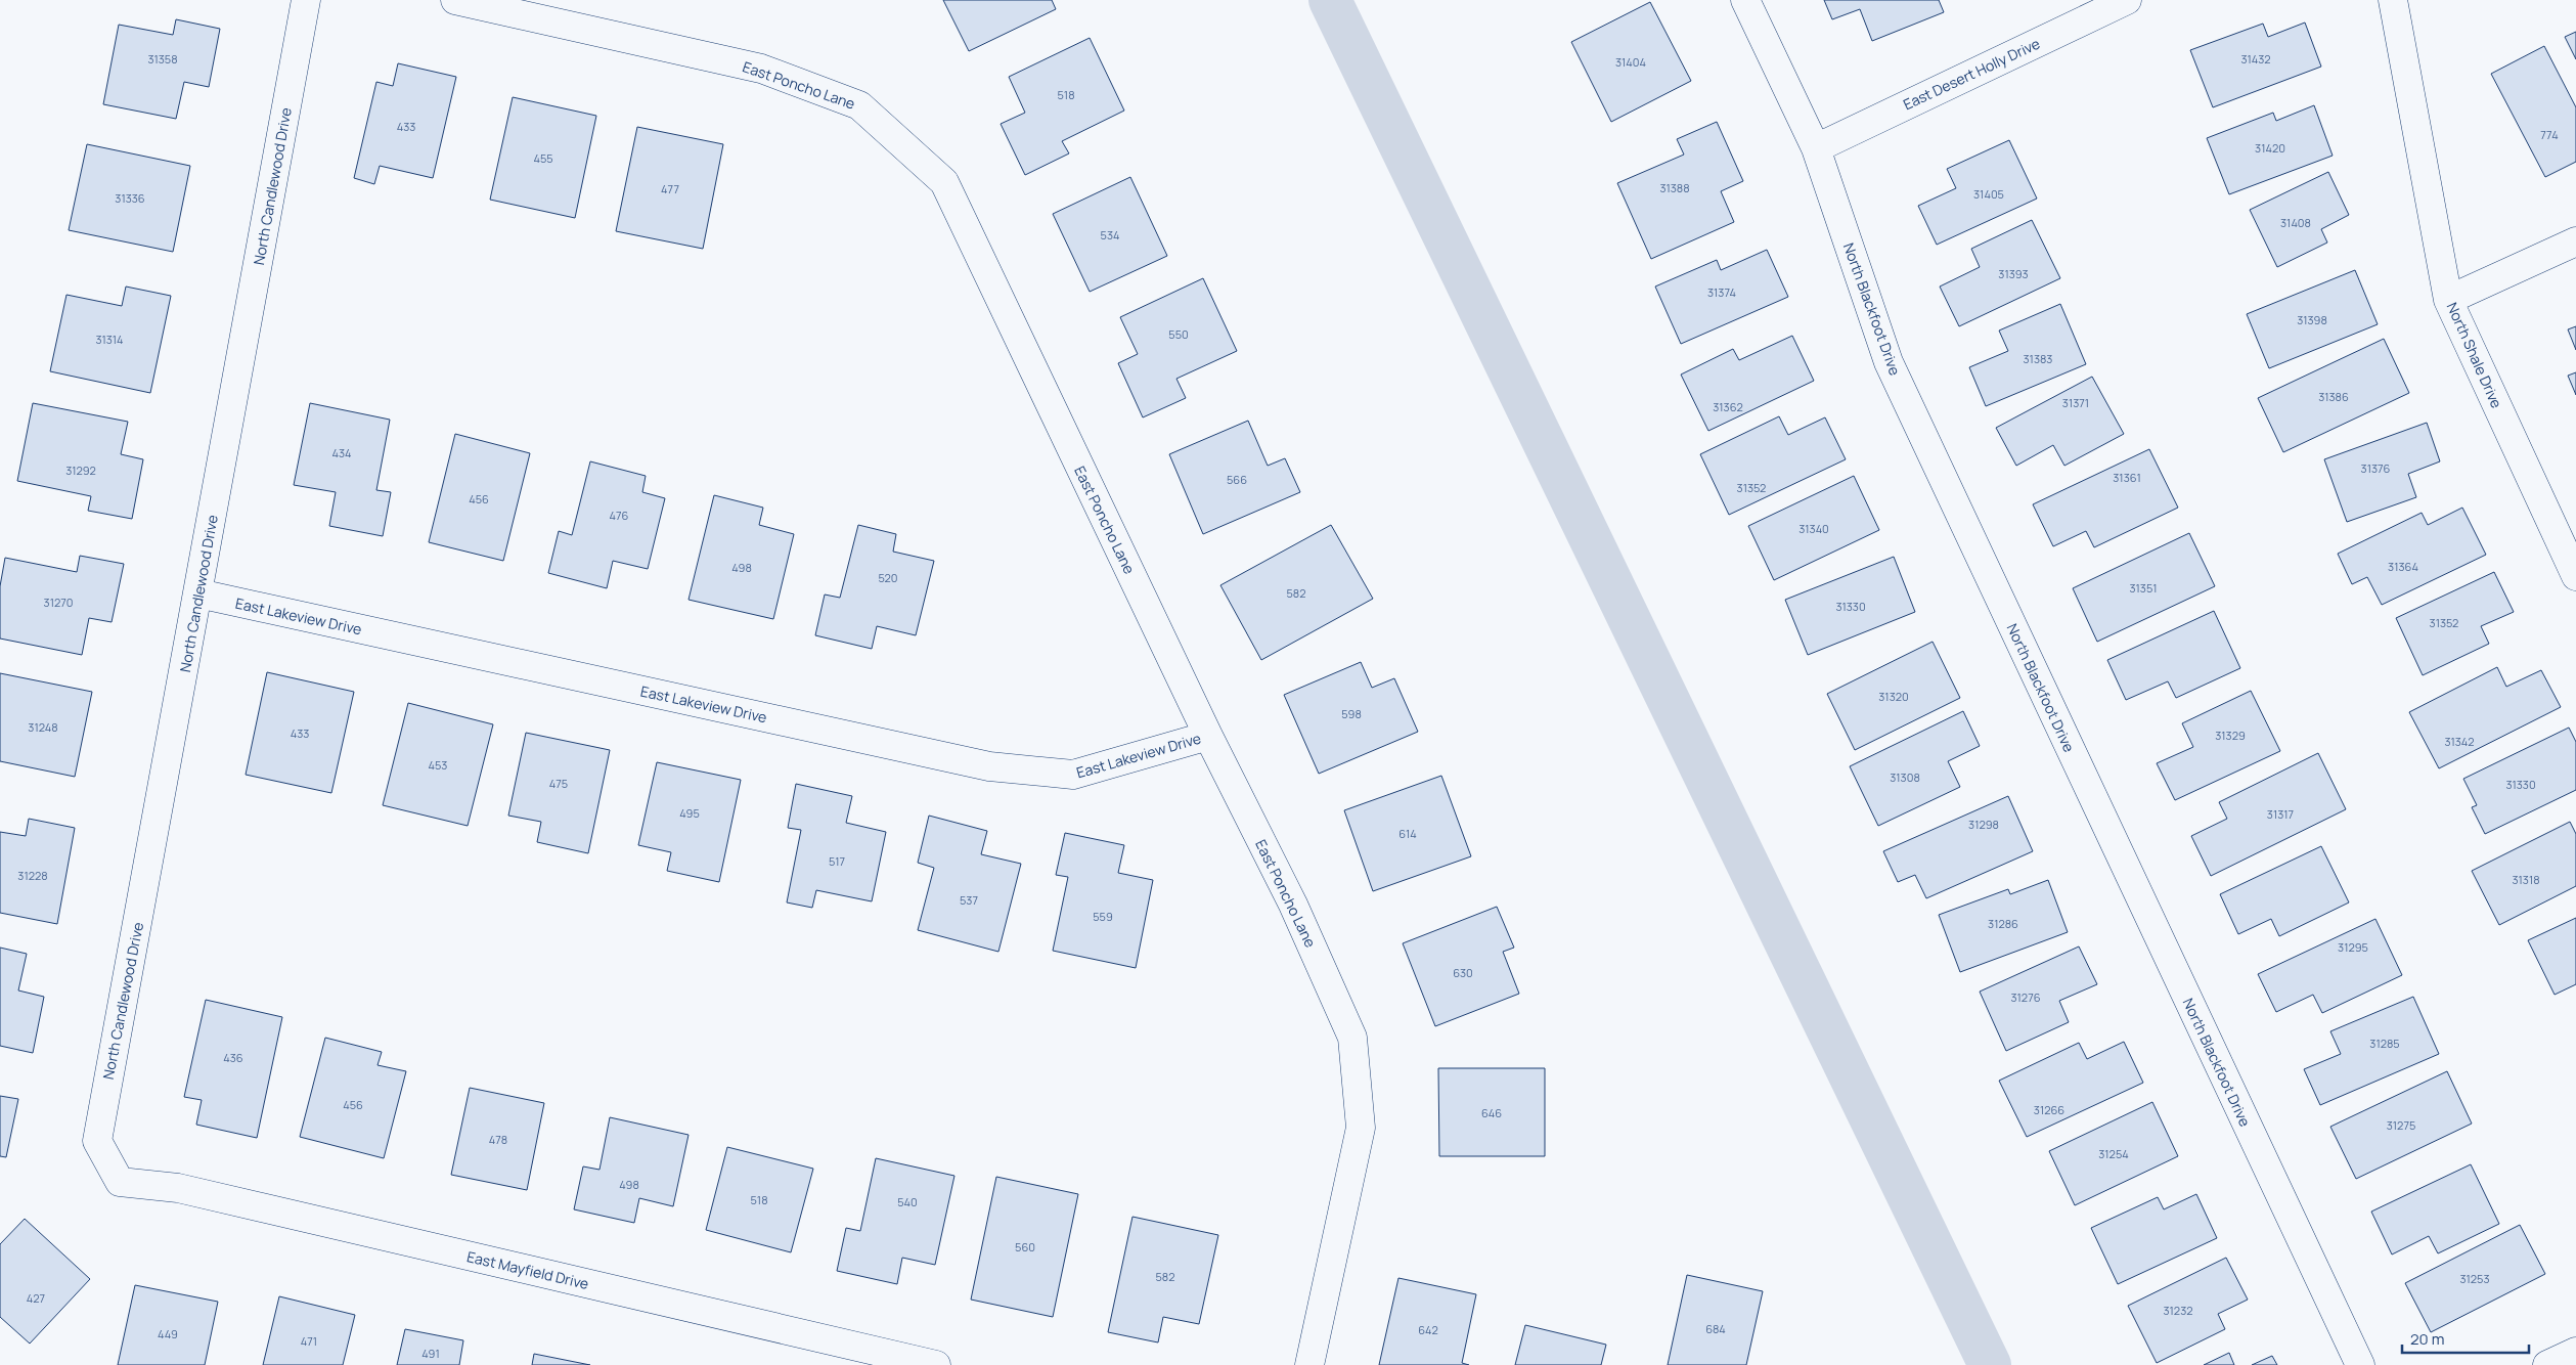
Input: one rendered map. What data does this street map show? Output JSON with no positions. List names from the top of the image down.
{
  "streets": {
    "street": [
      "East Desert Holly Drive",
      "East Poncho Lane",
      "North Candlewood Drive",
      "North Blackfoot Drive",
      "North Shale Drive",
      "East Lakeview Drive",
      "East Mayfield Drive"
    ]
  },
  "crossings": [
    ["East Desert Holly Drive", "North Blackfoot Drive"],
    ["East Poncho Lane", "East Lakeview Drive"],
    ["North Candlewood Drive", "East Lakeview Drive"],
    ["North Candlewood Drive", "East Mayfield Drive"]
  ],
  "house_numbers": [
    "31358",
    "31432",
    "31404",
    "518",
    "433",
    "774",
    "31420",
    "455",
    "31388",
    "477",
    "31405",
    "31336",
    "31408",
    "534",
    "31393",
    "31374",
    "31398",
    "550",
    "31314",
    "31383",
    "31386",
    "31371",
    "31362",
    "434",
    "31376",
    "31292",
    "31361",
    "566",
    "31352",
    "456",
    "476",
    "31340",
    "31364",
    "498",
    "520",
    "31351",
    "582",
    "31270",
    "31330",
    "31352",
    "31320",
    "598",
    "31248",
    "433",
    "31329",
    "31342",
    "453",
    "31308",
    "475",
    "31330",
    "495",
    "31317",
    "31298",
    "614",
    "517",
    "31228",
    "31318",
    "537",
    "559",
    "31286",
    "31295",
    "630",
    "31276",
    "31285",
    "436",
    "456",
    "31266",
    "646",
    "31275",
    "478",
    "31254",
    "498",
    "518",
    "540",
    "560",
    "582",
    "31253",
    "427",
    "31232",
    "684",
    "642",
    "449",
    "471",
    "491"
  ],
  "scale_bar": "20 m"
}
